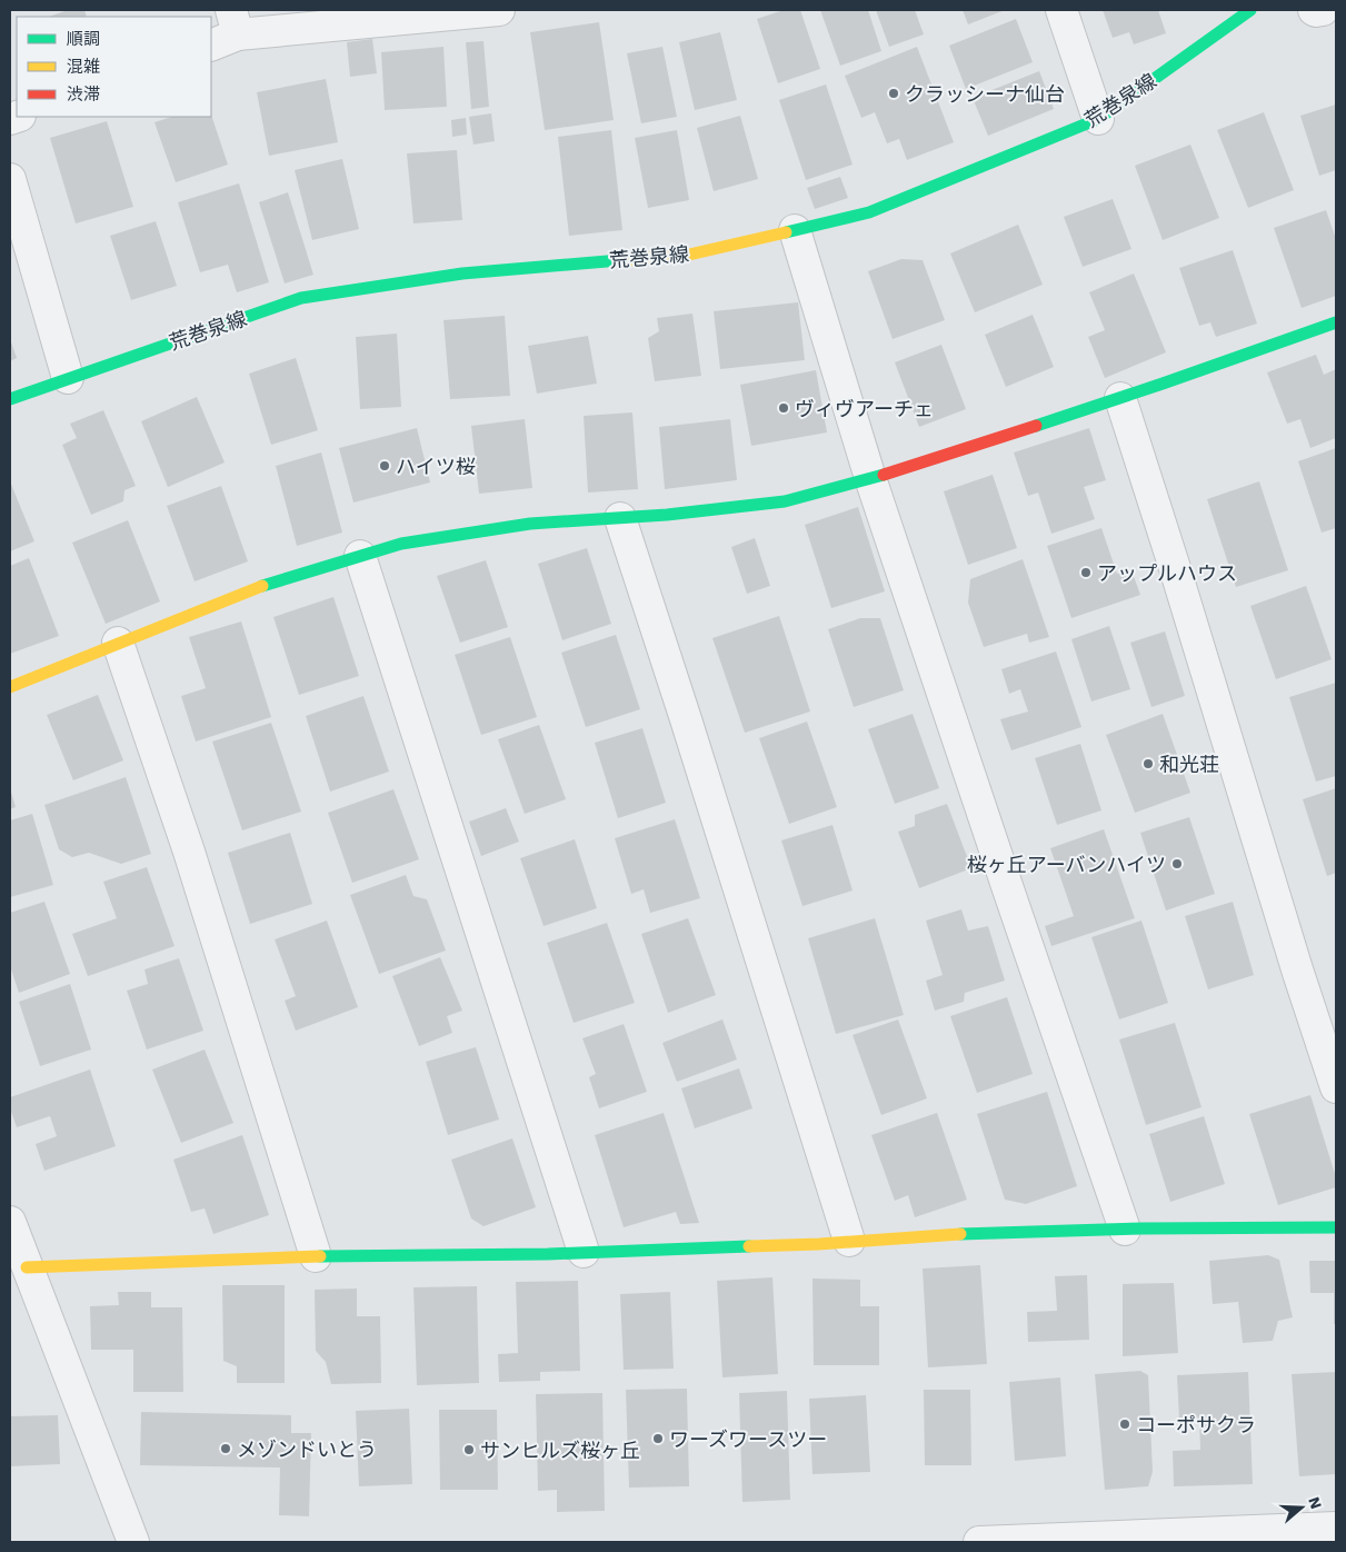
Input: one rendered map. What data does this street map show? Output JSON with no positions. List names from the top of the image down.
{
  "streets": {
    "street": ["荒巻泉線"]
  },
  "places": [
    "クラッシーナ仙台",
    "ヴィヴアーチェ",
    "ハイツ桜",
    "アップルハウス",
    "和光荘",
    "桜ヶ丘アーバンハイツ",
    "コーポサクラ",
    "ワーズワースツー",
    "メゾンドいとう",
    "サンヒルズ桜ヶ丘"
  ],
  "legend": ["順調", "混雑", "渋滞"],
  "north": "right"
}
